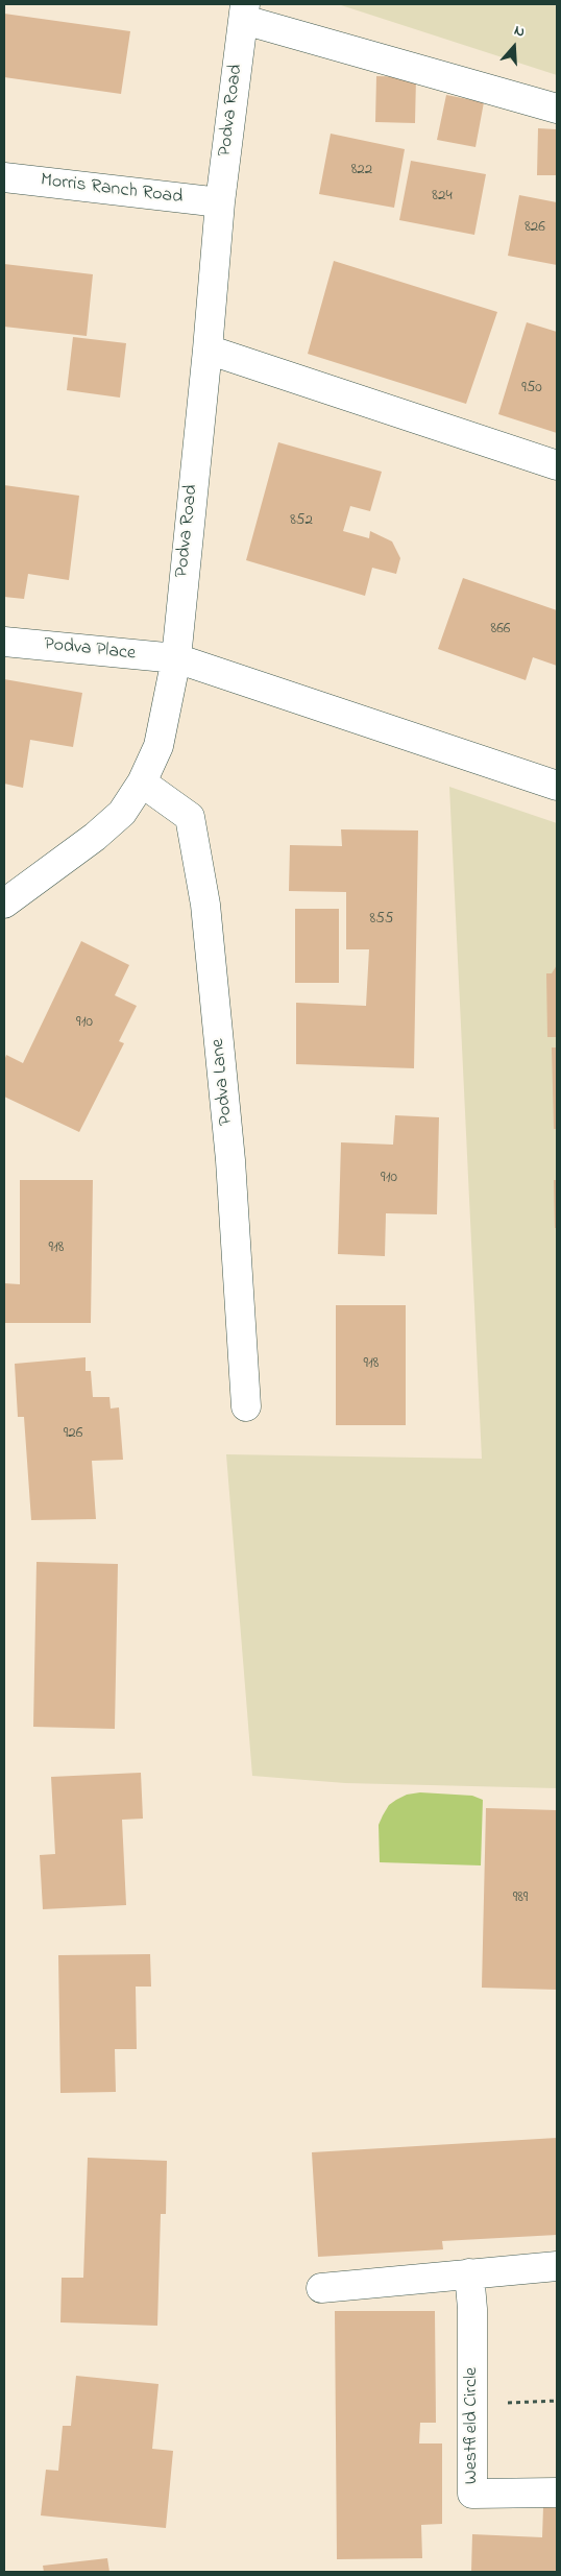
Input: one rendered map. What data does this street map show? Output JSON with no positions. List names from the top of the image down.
{
  "streets": {
    "street": [
      "Podva Road",
      "Morris Ranch Road",
      "Podva Place",
      "Podva Lane",
      "Westfield Circle"
    ]
  },
  "crossings": [
    ["Podva Road", "Morris Ranch Road"],
    ["Podva Road", "Podva Place"],
    ["Podva Road", "Podva Lane"]
  ],
  "house_numbers": [
    "822",
    "824",
    "826",
    "950",
    "852",
    "866",
    "855",
    "910",
    "910",
    "918",
    "918",
    "926",
    "989"
  ],
  "north": "top"
}
